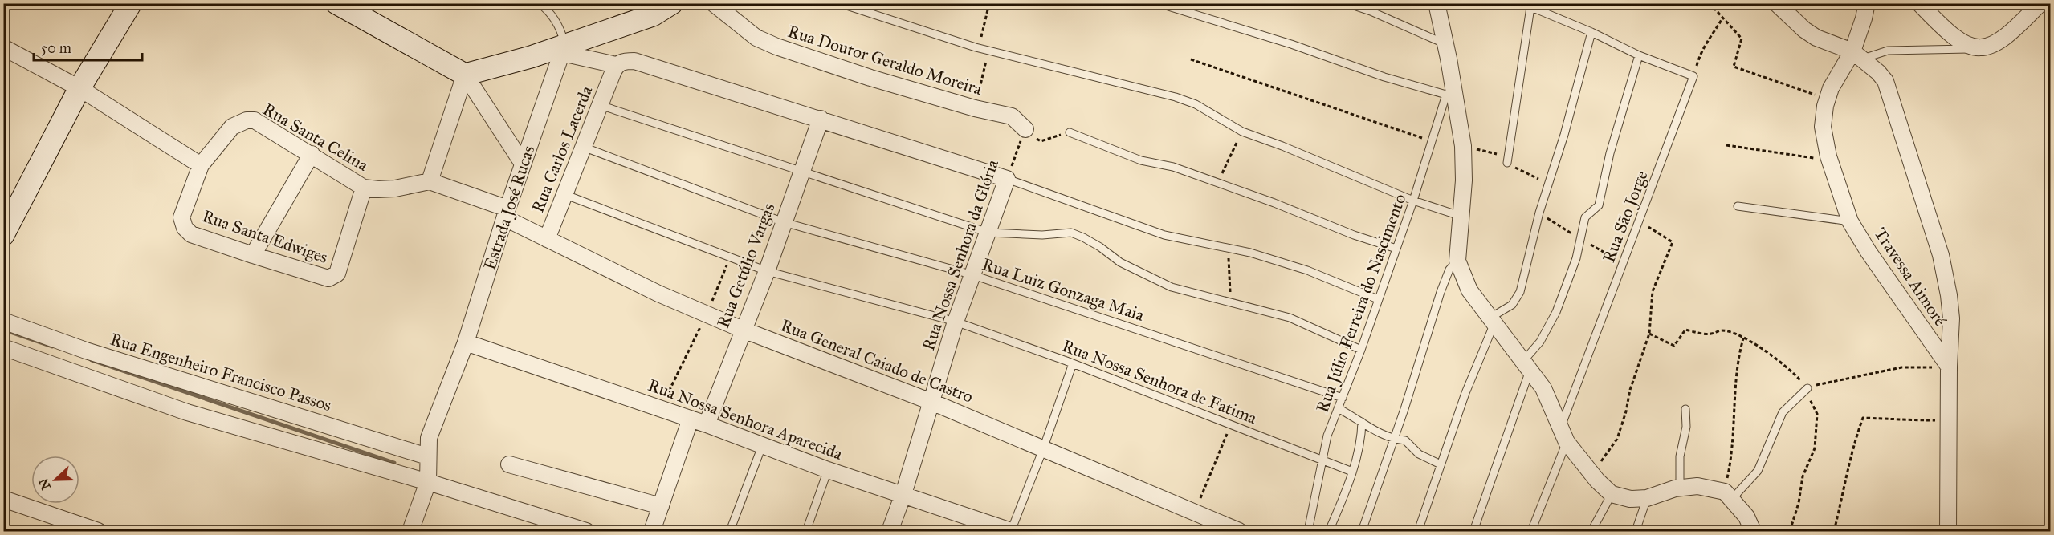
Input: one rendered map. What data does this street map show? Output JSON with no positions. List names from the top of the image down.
{
  "streets": {
    "street": [
      "Rua Doutor Geraldo Moreira",
      "Rua Santa Celina",
      "Rua Carlos Lacerda",
      "Estrada José Rucas",
      "Rua Santa Edwiges",
      "Rua Nossa Senhora da Glória",
      "Rua Getúlio Vargas",
      "Travessa Aimoré",
      "Rua General Caiado de Castro",
      "Rua Engenheiro Francisco Passos",
      "Rua Nossa Senhora Aparecida"
    ],
    "lane": [
      "Rua São Jorge",
      "Rua Luiz Gonzaga Maia",
      "Rua Júlio Ferreira do Nascimento",
      "Rua Nossa Senhora de Fatima"
    ]
  },
  "crossings": [
    ["Rua Doutor Geraldo Moreira", "Rua Nossa Senhora da Glória"],
    ["Rua Santa Celina", "Rua Santa Edwiges"],
    ["Rua Carlos Lacerda", "Rua Luiz Gonzaga Maia"],
    ["Rua Carlos Lacerda", "Rua General Caiado de Castro"],
    ["Rua Carlos Lacerda", "Rua Nossa Senhora de Fatima"],
    ["Estrada José Rucas", "Rua General Caiado de Castro"],
    ["Estrada José Rucas", "Rua Engenheiro Francisco Passos"],
    ["Estrada José Rucas", "Rua Nossa Senhora Aparecida"],
    ["Rua Nossa Senhora da Glória", "Rua Luiz Gonzaga Maia"],
    ["Rua Nossa Senhora da Glória", "Rua General Caiado de Castro"],
    ["Rua Nossa Senhora da Glória", "Rua Nossa Senhora de Fatima"],
    ["Rua Nossa Senhora da Glória", "Rua Nossa Senhora Aparecida"],
    ["Rua Getúlio Vargas", "Rua Luiz Gonzaga Maia"],
    ["Rua Getúlio Vargas", "Rua General Caiado de Castro"],
    ["Rua Getúlio Vargas", "Rua Nossa Senhora de Fatima"],
    ["Rua Getúlio Vargas", "Rua Nossa Senhora Aparecida"],
    ["Rua Luiz Gonzaga Maia", "Rua Júlio Ferreira do Nascimento"],
    ["Rua Júlio Ferreira do Nascimento", "Rua Nossa Senhora de Fatima"]
  ],
  "scale_bar": "50 m",
  "north": "left"
}
